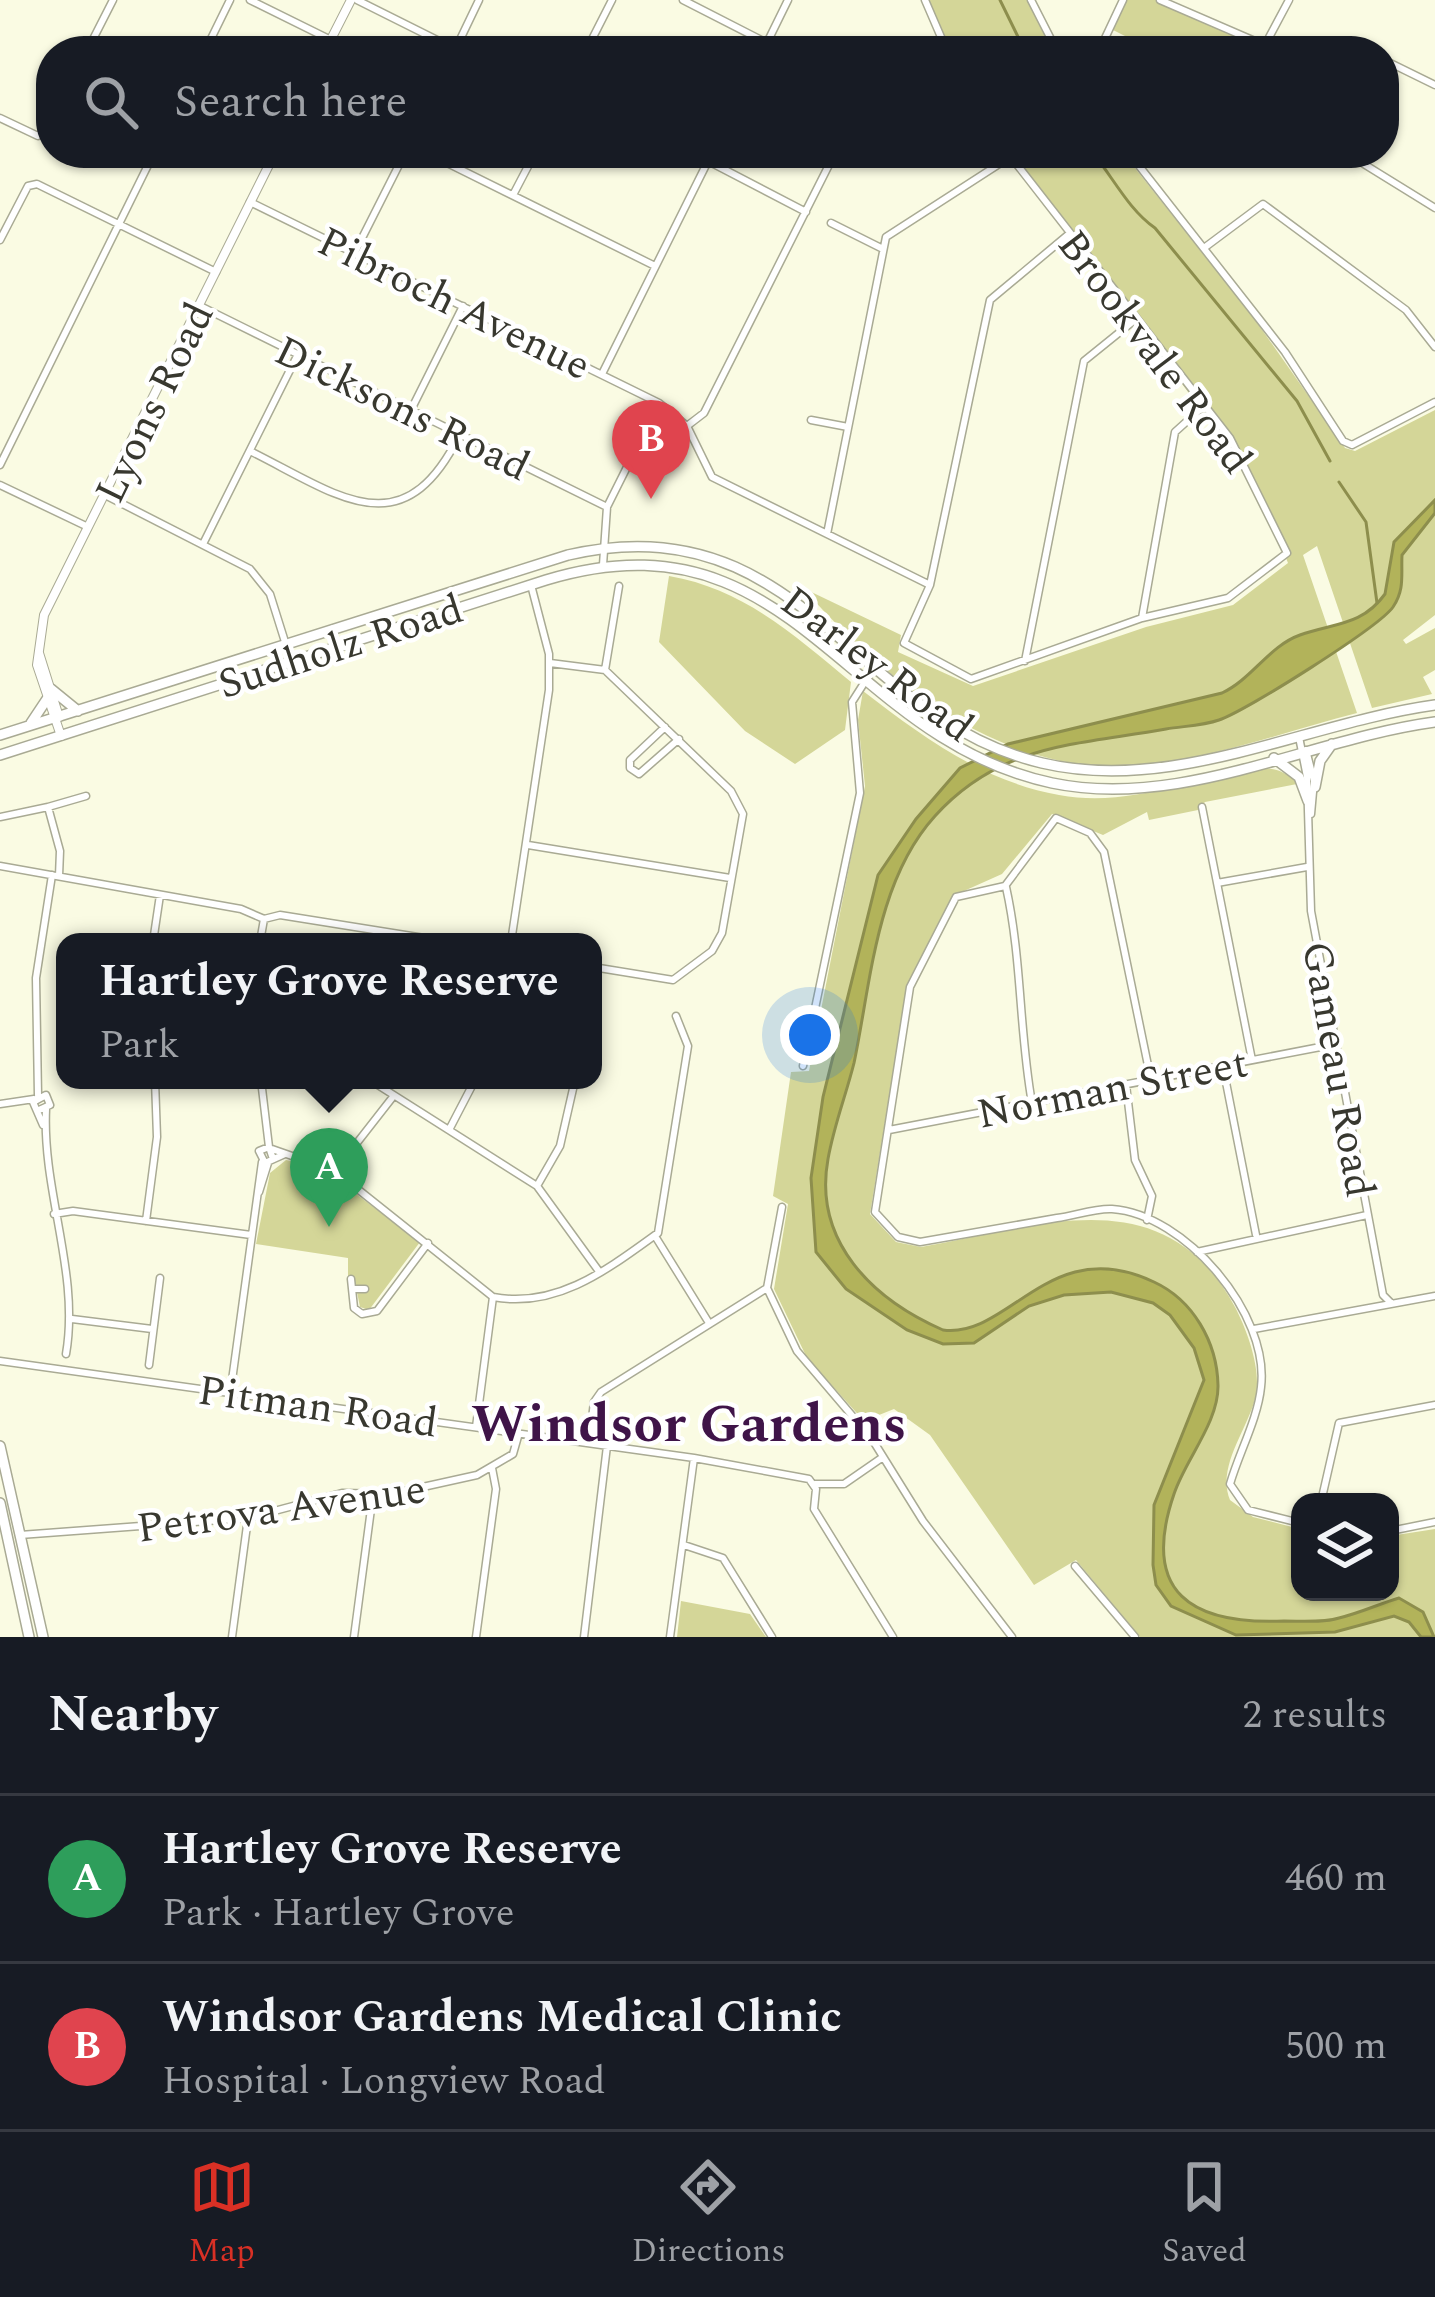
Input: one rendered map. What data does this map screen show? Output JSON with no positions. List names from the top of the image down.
{
  "streets": {
    "main road": ["Sudholz Road", "Darley Road"],
    "street": [
      "Pibroch Avenue",
      "Brookvale Road",
      "Lyons Road",
      "Dicksons Road",
      "Gameau Road",
      "Norman Street",
      "Pitman Road",
      "Petrova Avenue"
    ]
  },
  "crossings": [
    ["Pibroch Avenue", "Lyons Road"],
    ["Lyons Road", "Dicksons Road"],
    ["Lyons Road", "Sudholz Road"],
    ["Sudholz Road", "Darley Road"],
    ["Darley Road", "Gameau Road"],
    ["Gameau Road", "Norman Street"]
  ],
  "districts": ["Windsor Gardens"],
  "page": {
    "search": "Search here",
    "pins": ["B", "A"],
    "popup": ["Hartley Grove Reserve", "Park"],
    "heading": ["Nearby", "2 results"],
    "list": [
      {
        "mark": "A",
        "name": "Hartley Grove Reserve",
        "note": "Park · Hartley Grove",
        "value": "460 m"
      },
      {
        "mark": "B",
        "name": "Windsor Gardens Medical Clinic",
        "note": "Hospital · Longview Road",
        "value": "500 m"
      }
    ],
    "nav": ["Map", "Directions", "Saved"]
  }
}
